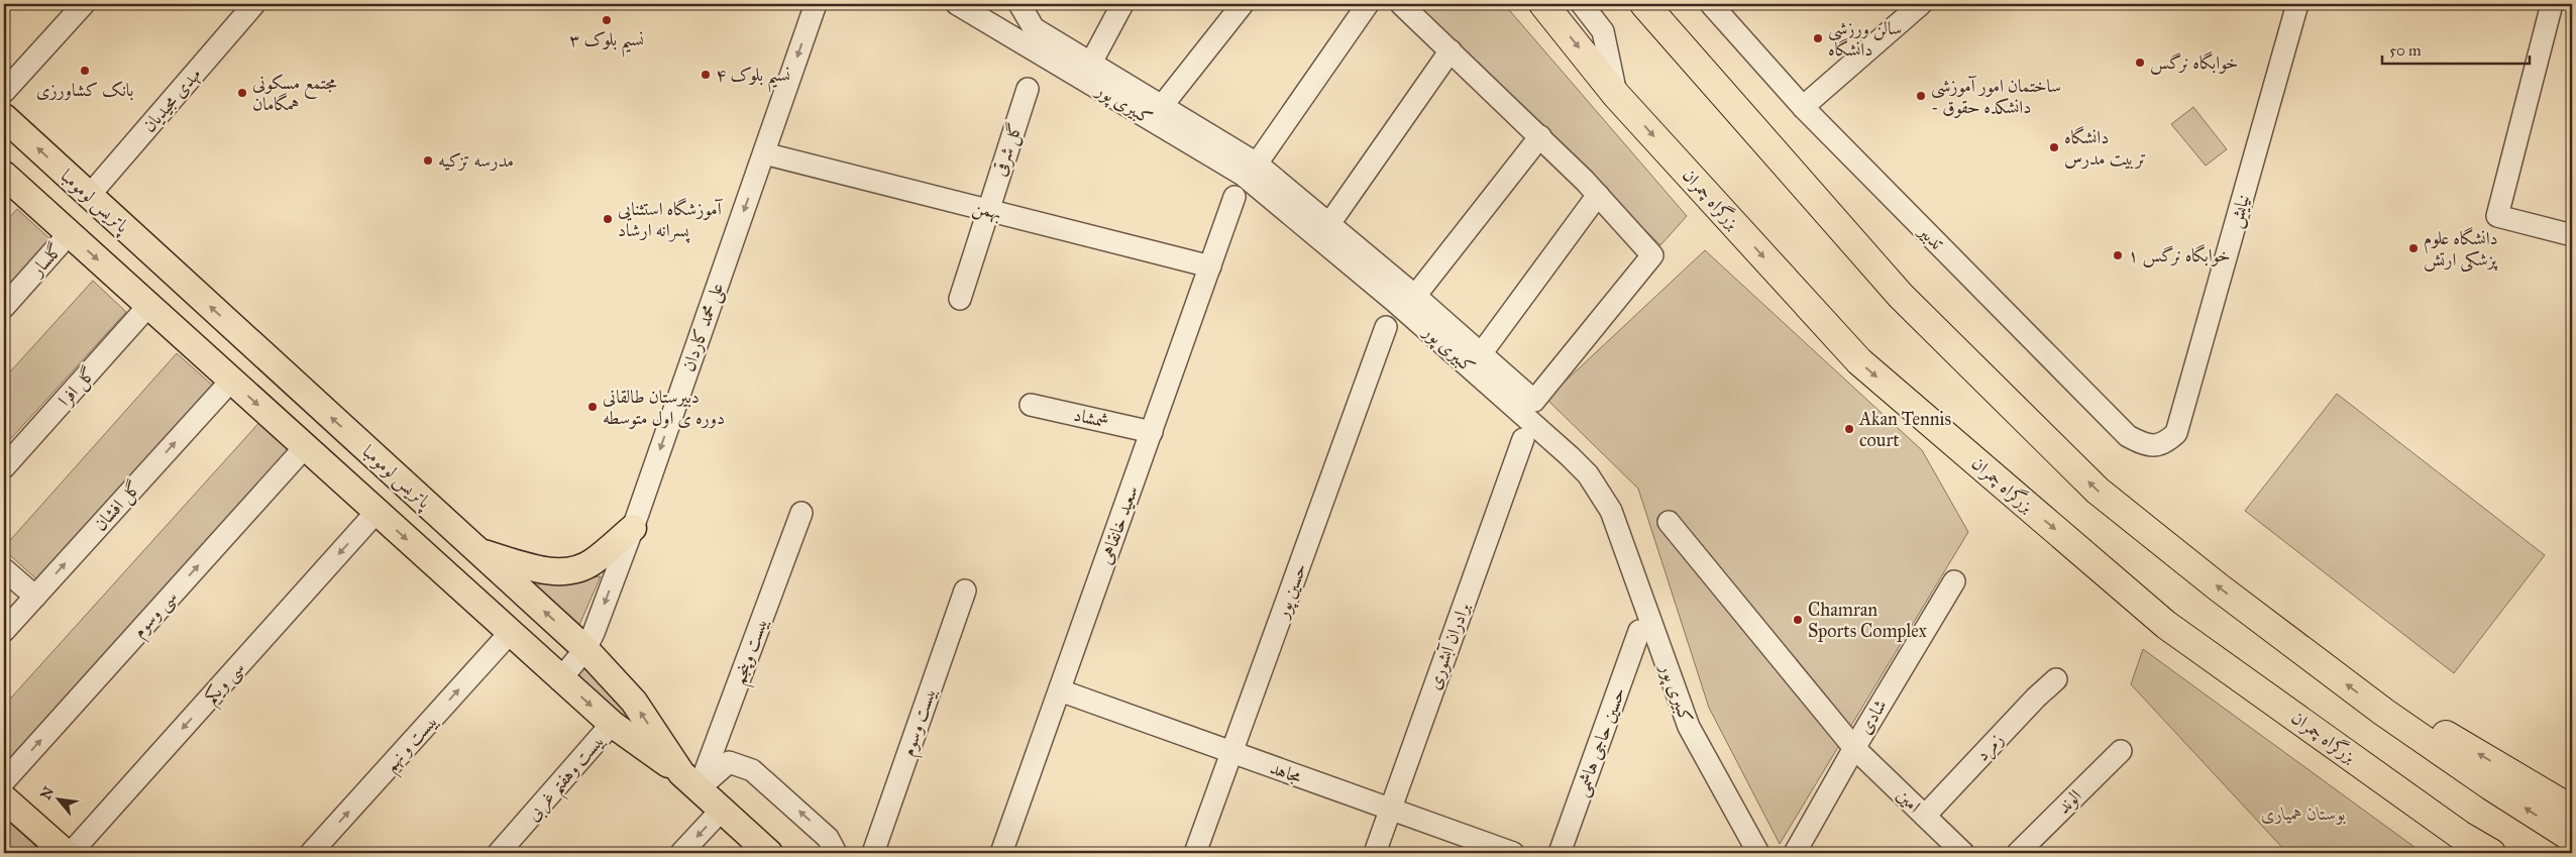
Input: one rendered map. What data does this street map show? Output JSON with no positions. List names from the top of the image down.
{
  "streets": {
    "highway": ["بزرگراه چمران"],
    "main road": ["پاتریس لومومبا"],
    "street": [
      "مهدی مجیدیان",
      "کبیری پور",
      "گل شرقی",
      "بهمن",
      "نیایش",
      "تدبیر",
      "گلسار",
      "علی محمد کاردان",
      "گل افرا",
      "شمشاد",
      "گل افشان",
      "سعید خانقاهی",
      "حسین پور",
      "سی وسوم",
      "برادران آبشوری",
      "بیست وپنجم",
      "سی ویکم",
      "شادی",
      "بیست وسوم",
      "حسین حاجی هاشمی",
      "بیست و نهم",
      "زمرد",
      "مجاهد",
      "بیست وهفتم غربی",
      "امین",
      "الوند"
    ]
  },
  "crossings": [
    ["مهدی مجیدیان", "پاتریس لومومبا"],
    ["گل شرقی", "بهمن"],
    ["پاتریس لومومبا", "علی محمد کاردان"],
    ["پاتریس لومومبا", "بیست وپنجم"],
    ["بهمن", "علی محمد کاردان"],
    ["بهمن", "سعید خانقاهی"],
    ["نیایش", "تدبیر"],
    ["شمشاد", "سعید خانقاهی"],
    ["سعید خانقاهی", "مجاهد"],
    ["حسین پور", "مجاهد"],
    ["برادران آبشوری", "مجاهد"],
    ["شادی", "امین"],
    ["زمرد", "امین"]
  ],
  "one_way": [
    "علی محمد کاردان",
    "گل افشان",
    "سی وسوم",
    "سی ویکم",
    "بیست و نهم"
  ],
  "parks": ["بوستان همیاری"],
  "places": [
    "نسیم بلوک ۳",
    "سالن ورزشی دانشگاه",
    "خوابگاه نرگس",
    "بانک کشاورزی",
    "نسیم بلوک ۴",
    "مجتمع مسکونی همگامان",
    "ساختمان امور آموزشی - دانشکده حقوق",
    "دانشگاه تربیت مدرس",
    "مدرسه تزکیه",
    "آموزشگاه استثنایی پسرانه ارشاد",
    "دانشگاه علوم پزشکی ارتش",
    "خوابگاه نرگس ۱",
    "دبیرستان طالقانی دوره ی اول متوسطه",
    "Akan Tennis court",
    "Chamran Sports Complex"
  ],
  "scale_bar": "50 m",
  "north": "top left"
}
